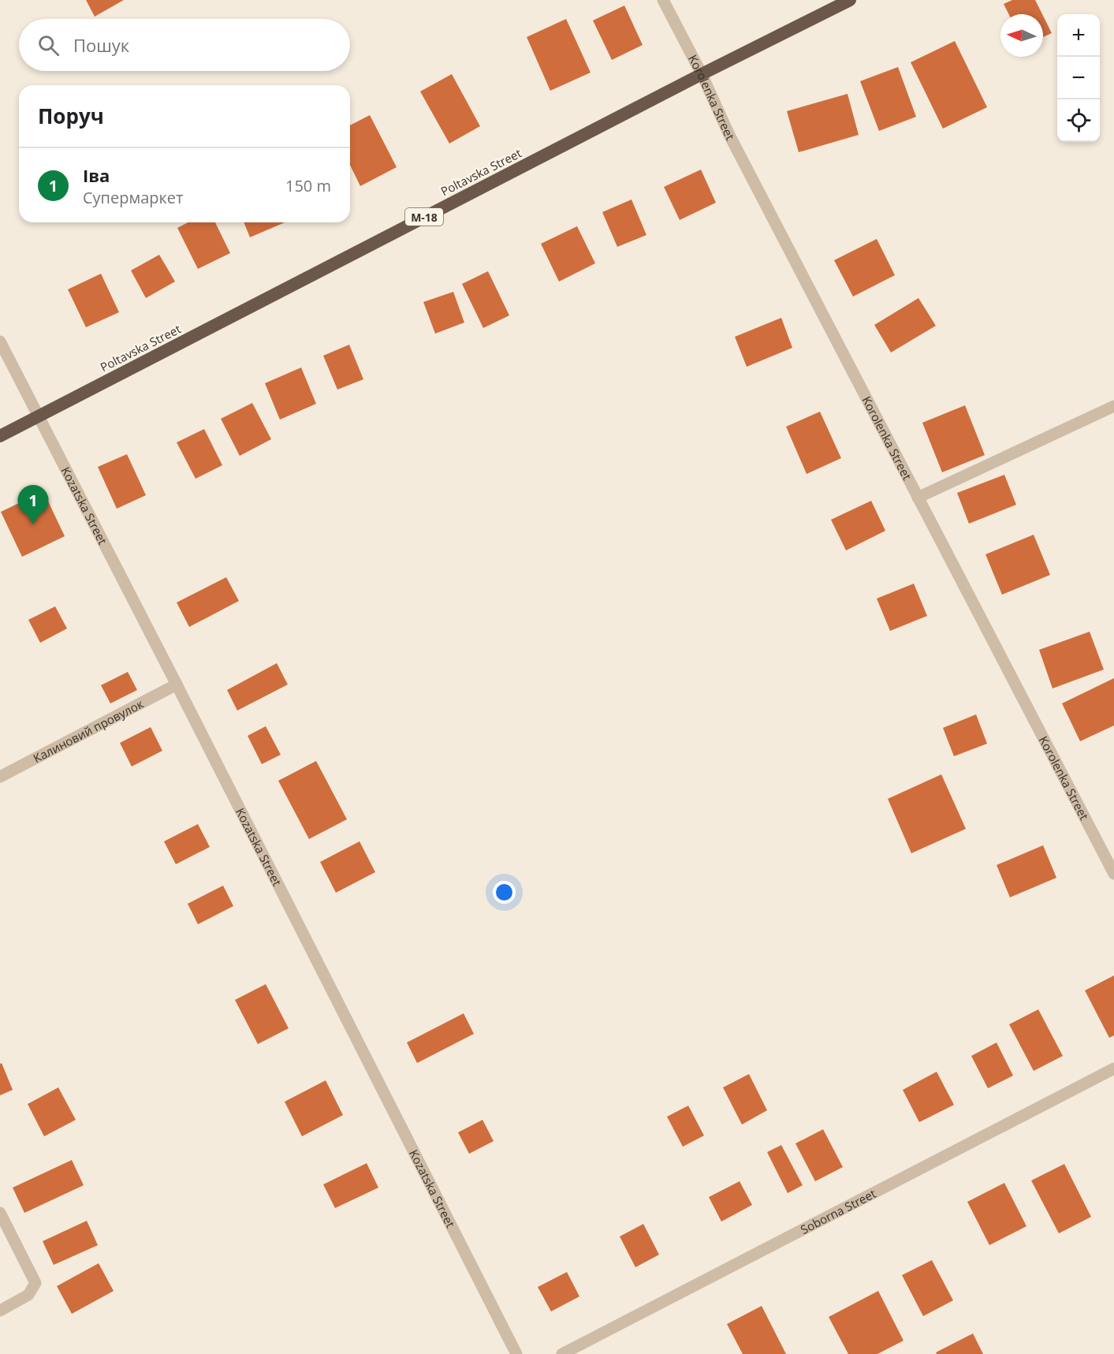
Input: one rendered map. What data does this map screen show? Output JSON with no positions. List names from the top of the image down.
{
  "streets": {
    "highway": ["Poltavska Street", "М-18"],
    "street": [
      "Korolenka Street",
      "Kozatska Street",
      "Калиновий провулок",
      "Soborna Street"
    ]
  },
  "crossings": [
    ["Korolenka Street", "Poltavska Street"],
    ["Poltavska Street", "Kozatska Street"],
    ["Kozatska Street", "Калиновий провулок"]
  ],
  "north": "left",
  "page": {
    "map_buttons": ["+", "−"],
    "search": "Пошук",
    "heading": "Поруч",
    "list": [
      {
        "mark": "1",
        "name": "Іва",
        "note": "Супермаркет",
        "value": "150 m"
      }
    ],
    "pins": "1"
  }
}
